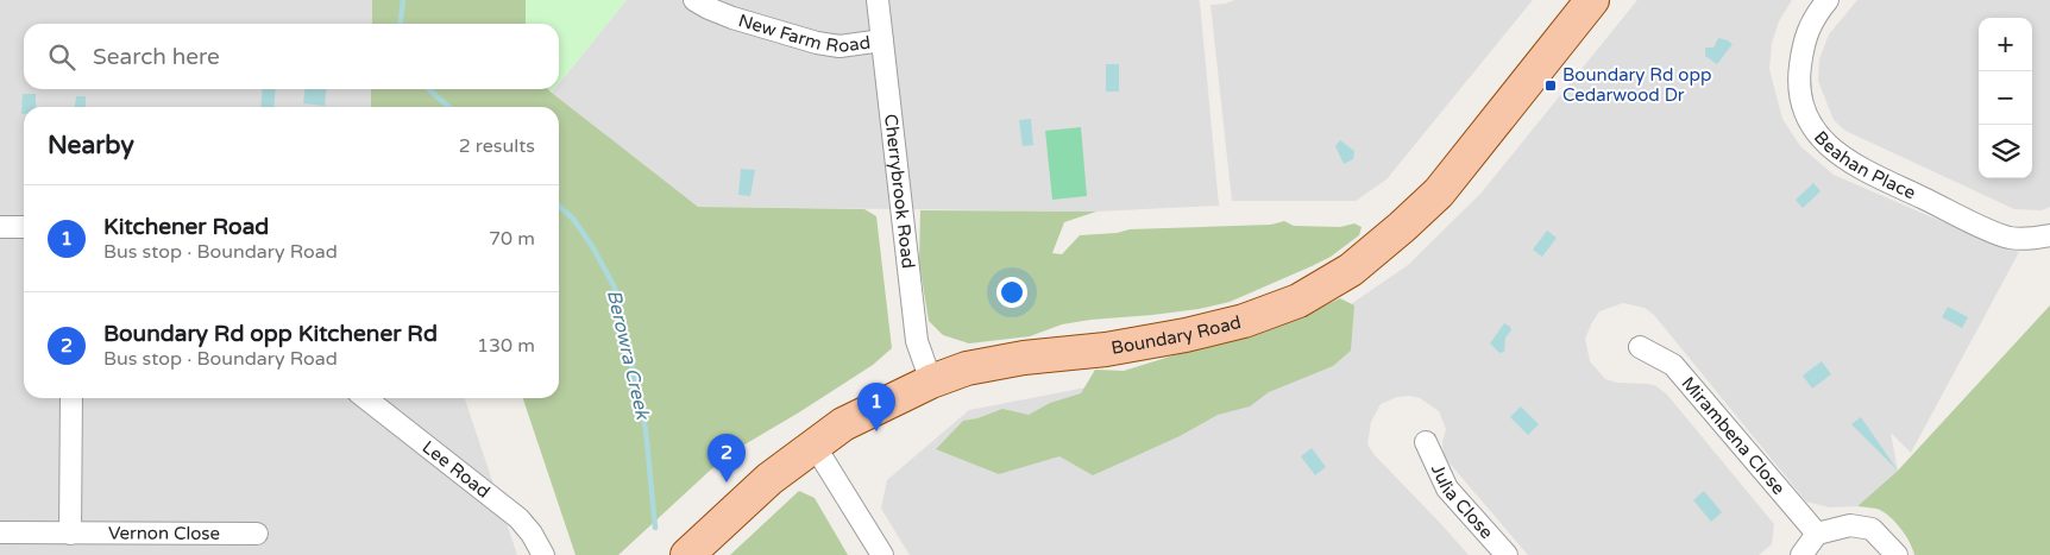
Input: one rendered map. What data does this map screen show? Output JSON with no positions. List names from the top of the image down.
{
  "streets": {
    "main road": ["Boundary Road"],
    "street": [
      "New Farm Road",
      "Beahan Place",
      "Cherrybrook Road",
      "Mirambena Close",
      "Lee Road",
      "Julia Close",
      "Vernon Close"
    ]
  },
  "crossings": [
    ["New Farm Road", "Cherrybrook Road"],
    ["Cherrybrook Road", "Boundary Road"]
  ],
  "water": ["Berowra Creek"],
  "places": {
    "transit": ["Boundary Rd opp Cedarwood Dr"]
  },
  "page": {
    "map_buttons": ["+", "−"],
    "search": "Search here",
    "heading": ["Nearby", "2 results"],
    "list": [
      {
        "mark": "1",
        "name": "Kitchener Road",
        "note": "Bus stop · Boundary Road",
        "value": "70 m"
      },
      {
        "mark": "2",
        "name": "Boundary Rd opp Kitchener Rd",
        "note": "Bus stop · Boundary Road",
        "value": "130 m"
      }
    ],
    "pins": ["1", "2"]
  }
}
